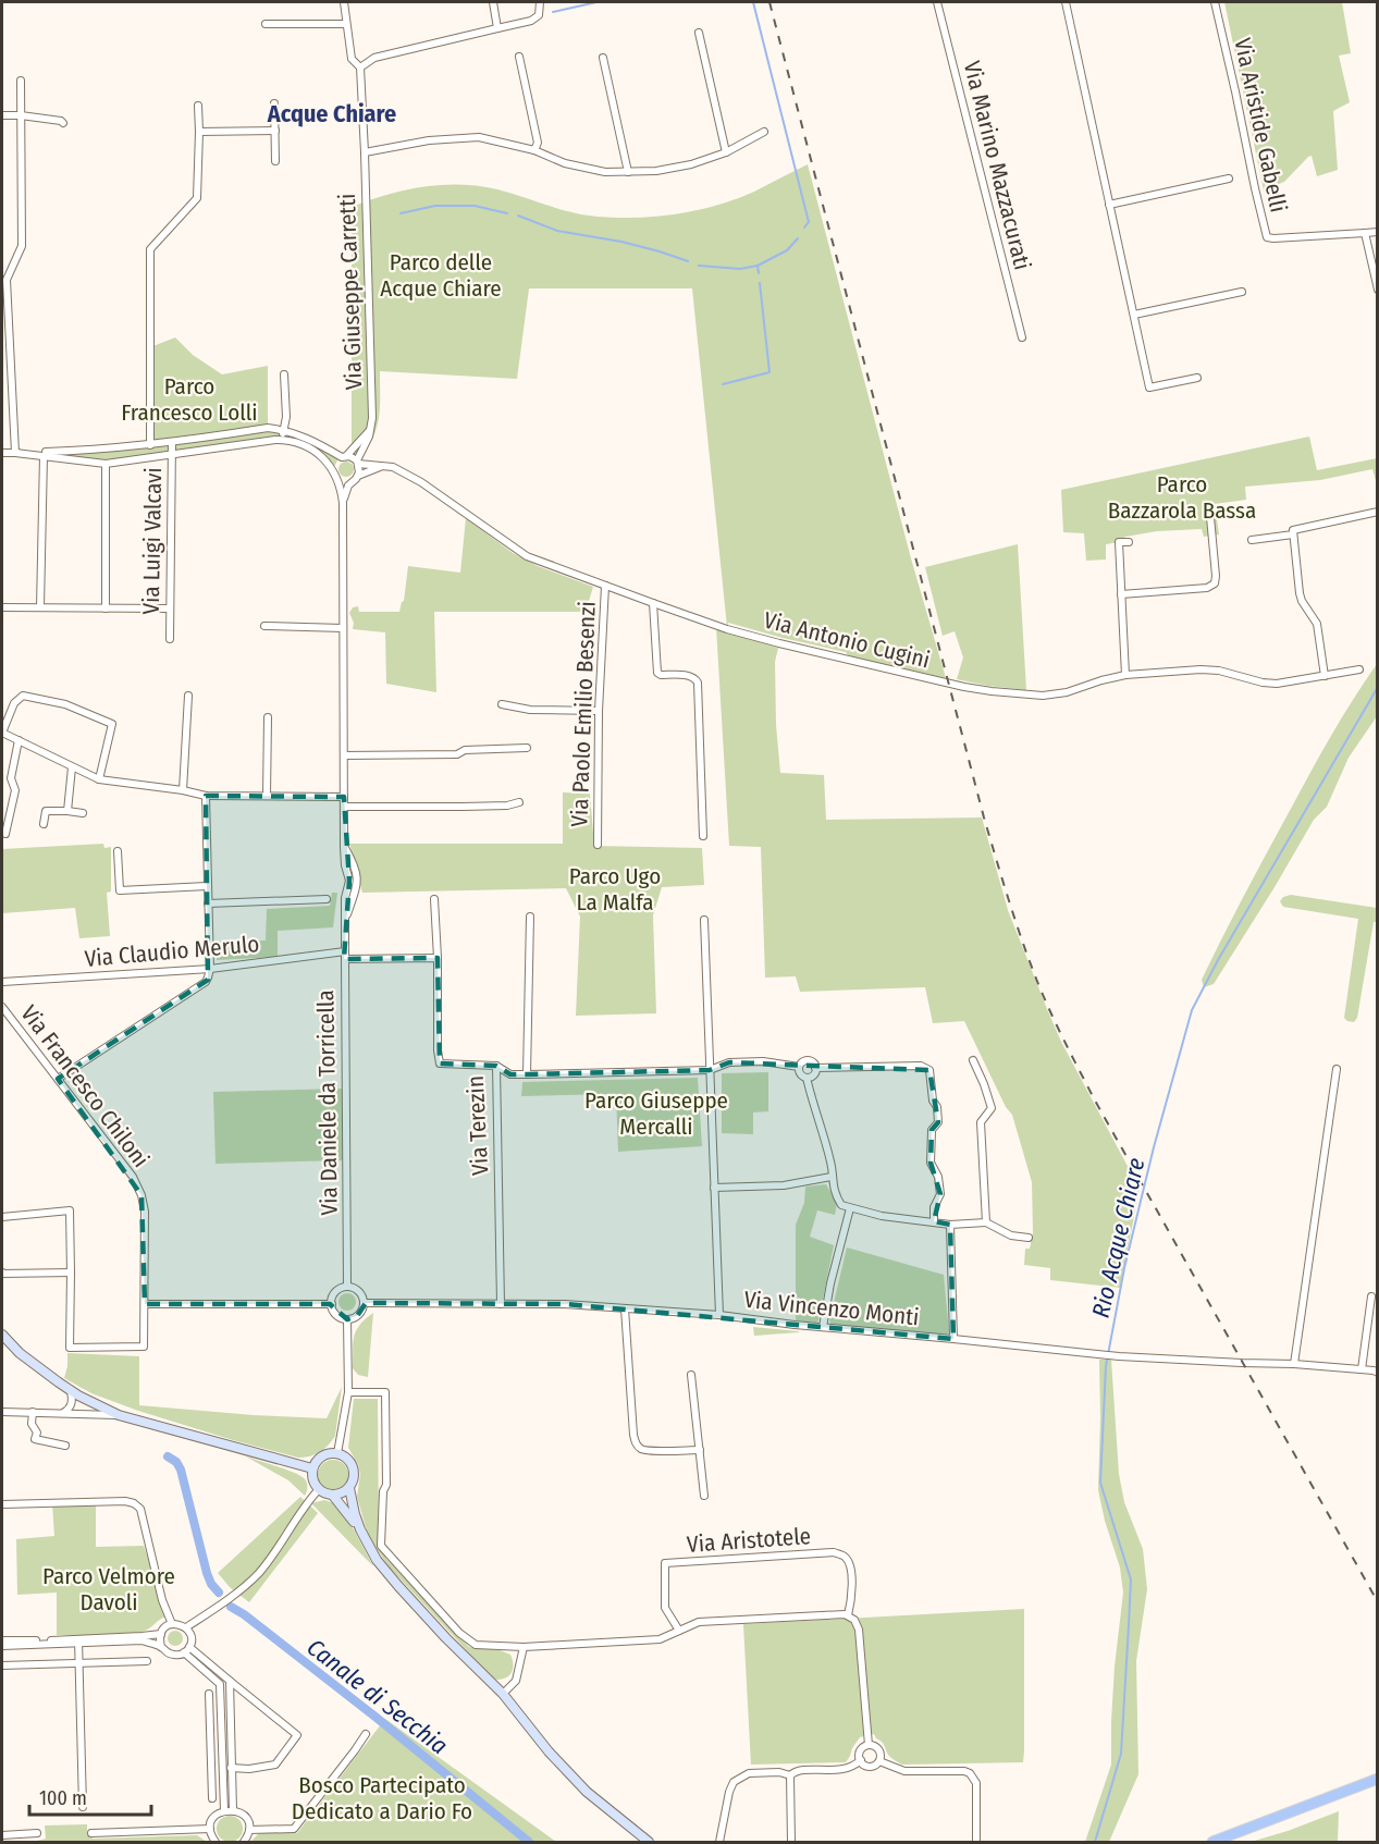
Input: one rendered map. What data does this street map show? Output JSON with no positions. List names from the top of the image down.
{
  "streets": {
    "street": [
      "Via Aristide Gabelli",
      "Via Marino Mazzacurati",
      "Via Giuseppe Carretti",
      "Via Luigi Valcavi",
      "Via Antonio Cugini",
      "Via Paolo Emilio Besenzi",
      "Via Claudio Merulo",
      "Via Francesco Chiloni",
      "Via Daniele da Torricella",
      "Via Terezin",
      "Via Vincenzo Monti",
      "Via Aristotele"
    ]
  },
  "crossings": [
    ["Via Giuseppe Carretti", "Via Antonio Cugini"],
    ["Via Giuseppe Carretti", "Via Daniele da Torricella"],
    ["Via Luigi Valcavi", "Via Antonio Cugini"],
    ["Via Antonio Cugini", "Via Paolo Emilio Besenzi"],
    ["Via Antonio Cugini", "Via Daniele da Torricella"],
    ["Via Claudio Merulo", "Via Daniele da Torricella"],
    ["Via Daniele da Torricella", "Via Vincenzo Monti"],
    ["Via Terezin", "Via Vincenzo Monti"]
  ],
  "districts": ["Acque Chiare"],
  "water": ["Rio Acque Chiare", "Canale di Secchia"],
  "parks": [
    "Parco delle Acque Chiare",
    "Parco Francesco Lolli",
    "Parco Bazzarola Bassa",
    "Parco Ugo La Malfa",
    "Parco Giuseppe Mercalli",
    "Parco Velmore Davoli",
    "Bosco Partecipato Dedicato a Dario Fo"
  ],
  "scale_bar": "100 m"
}
